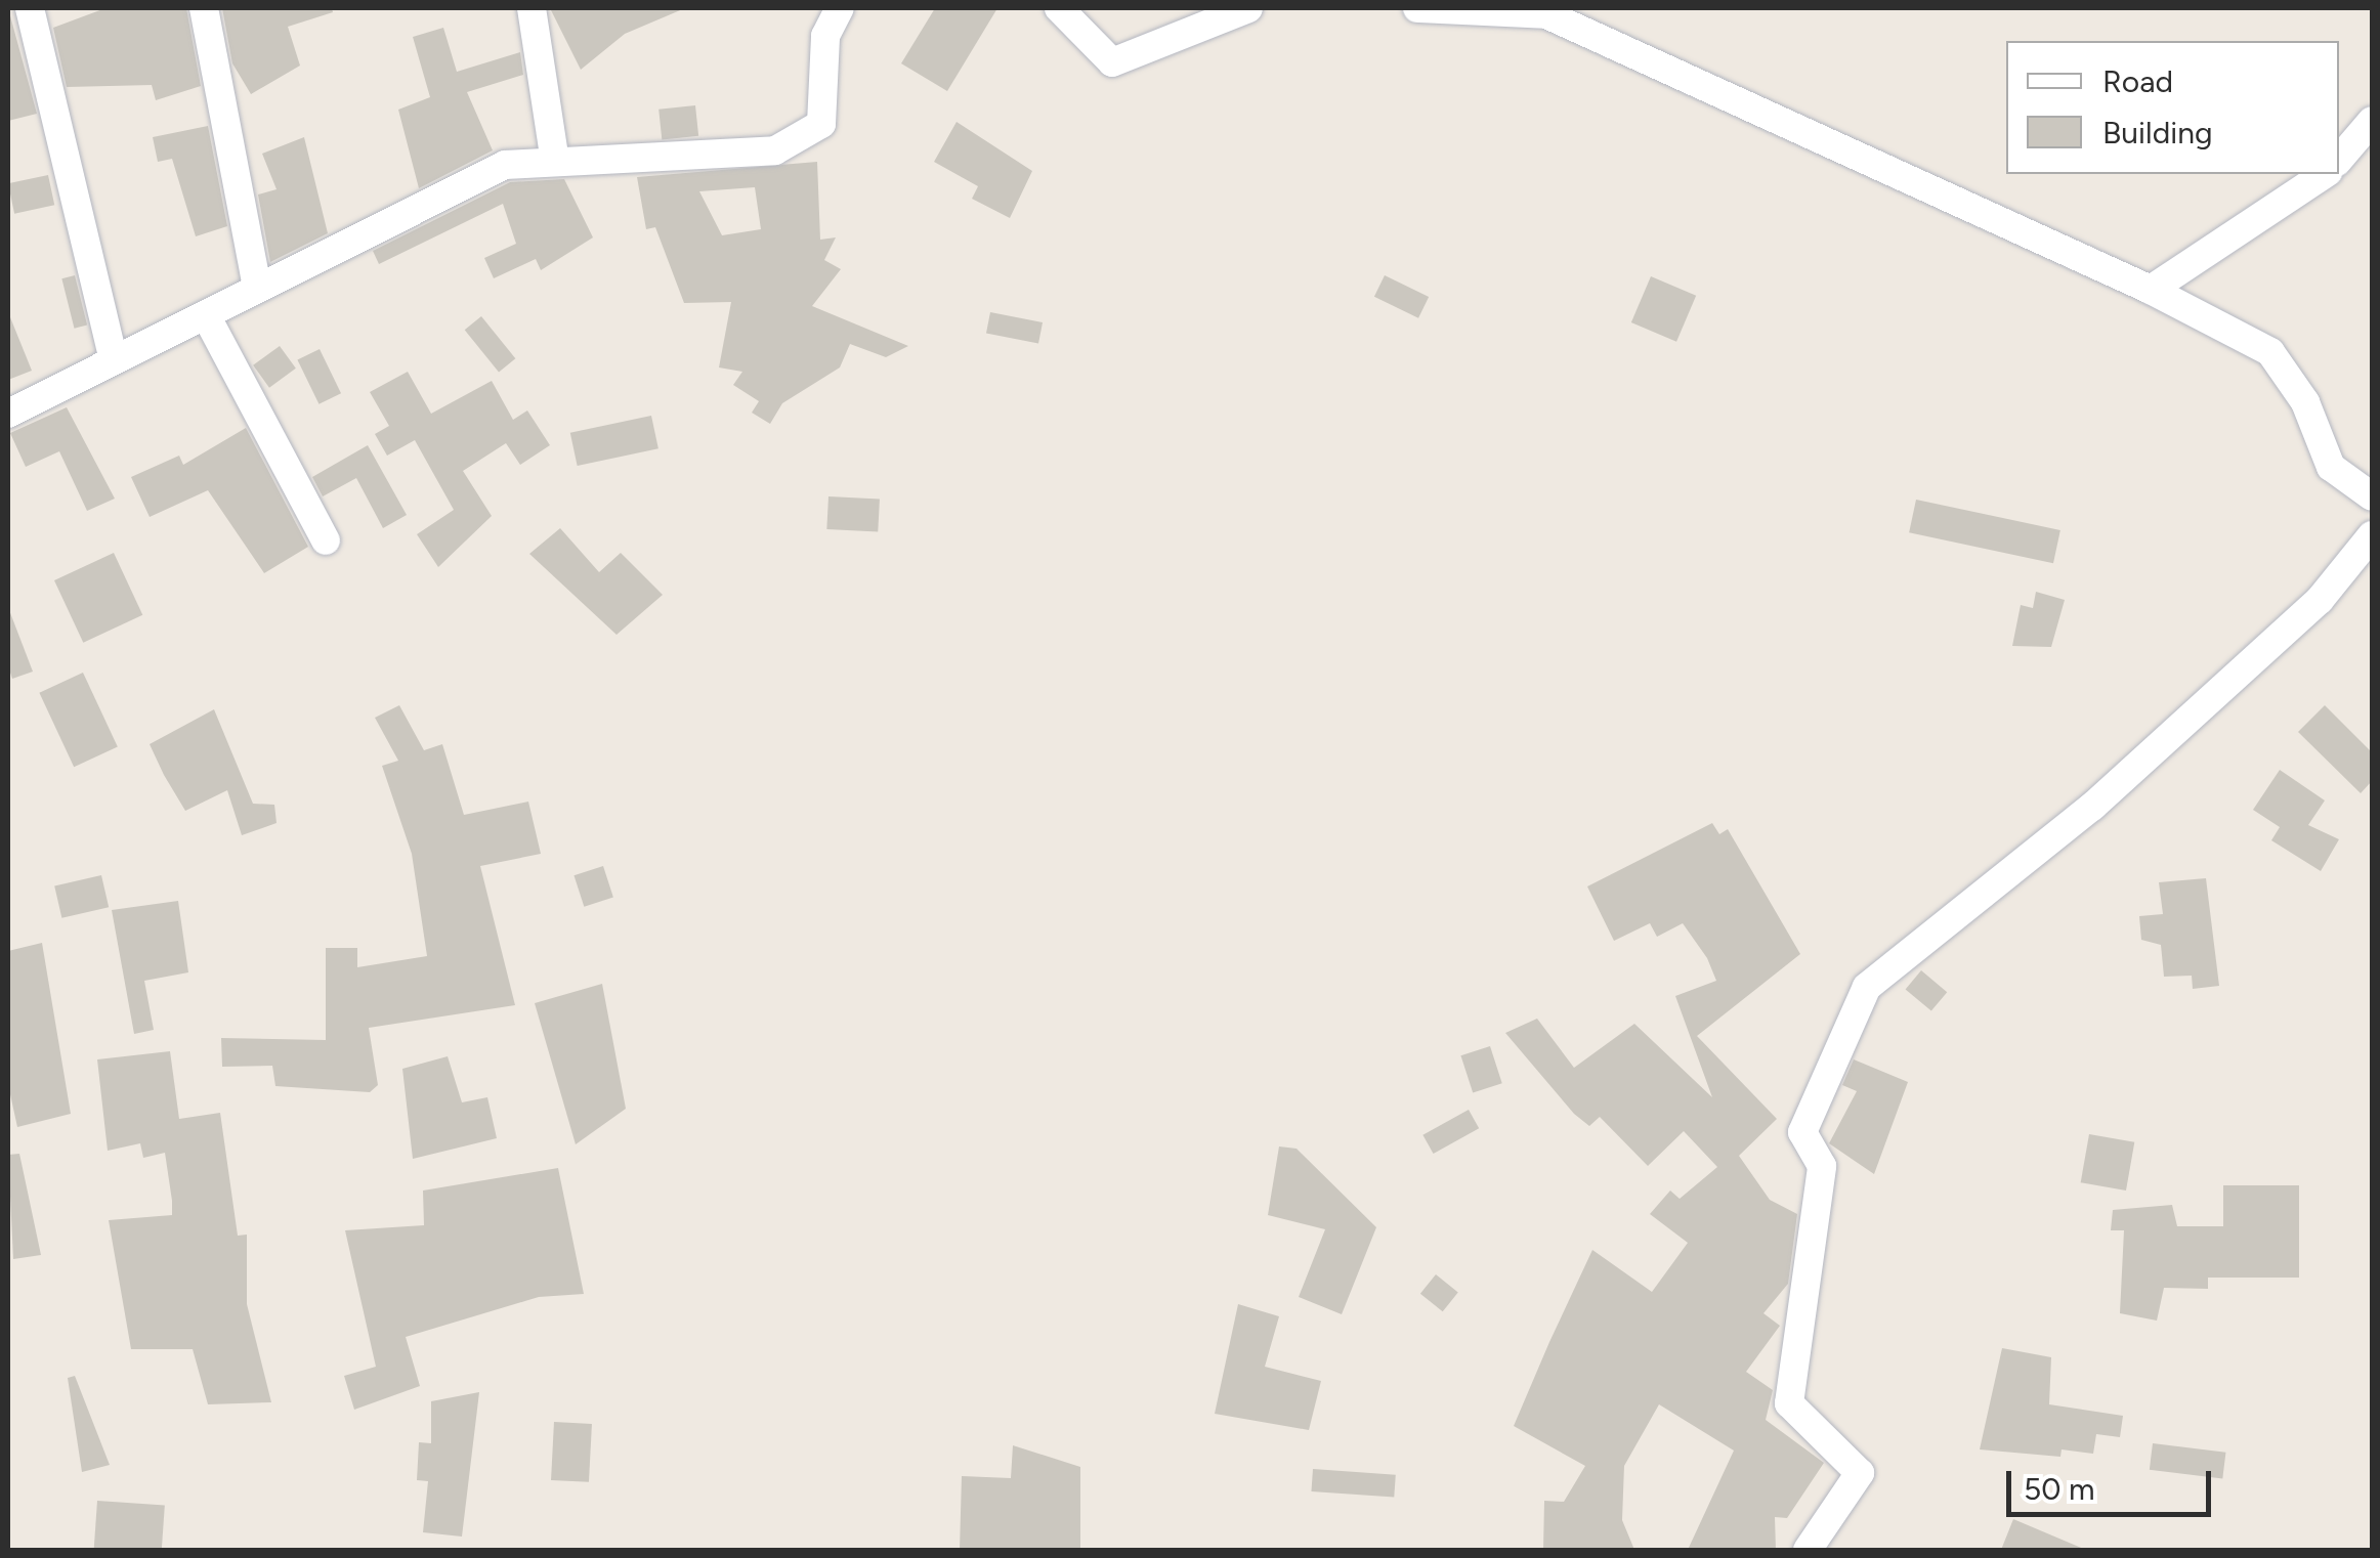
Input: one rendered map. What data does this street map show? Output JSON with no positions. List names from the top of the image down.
{
  "legend": ["Road", "Building"],
  "scale_bar": "50 m"
}
